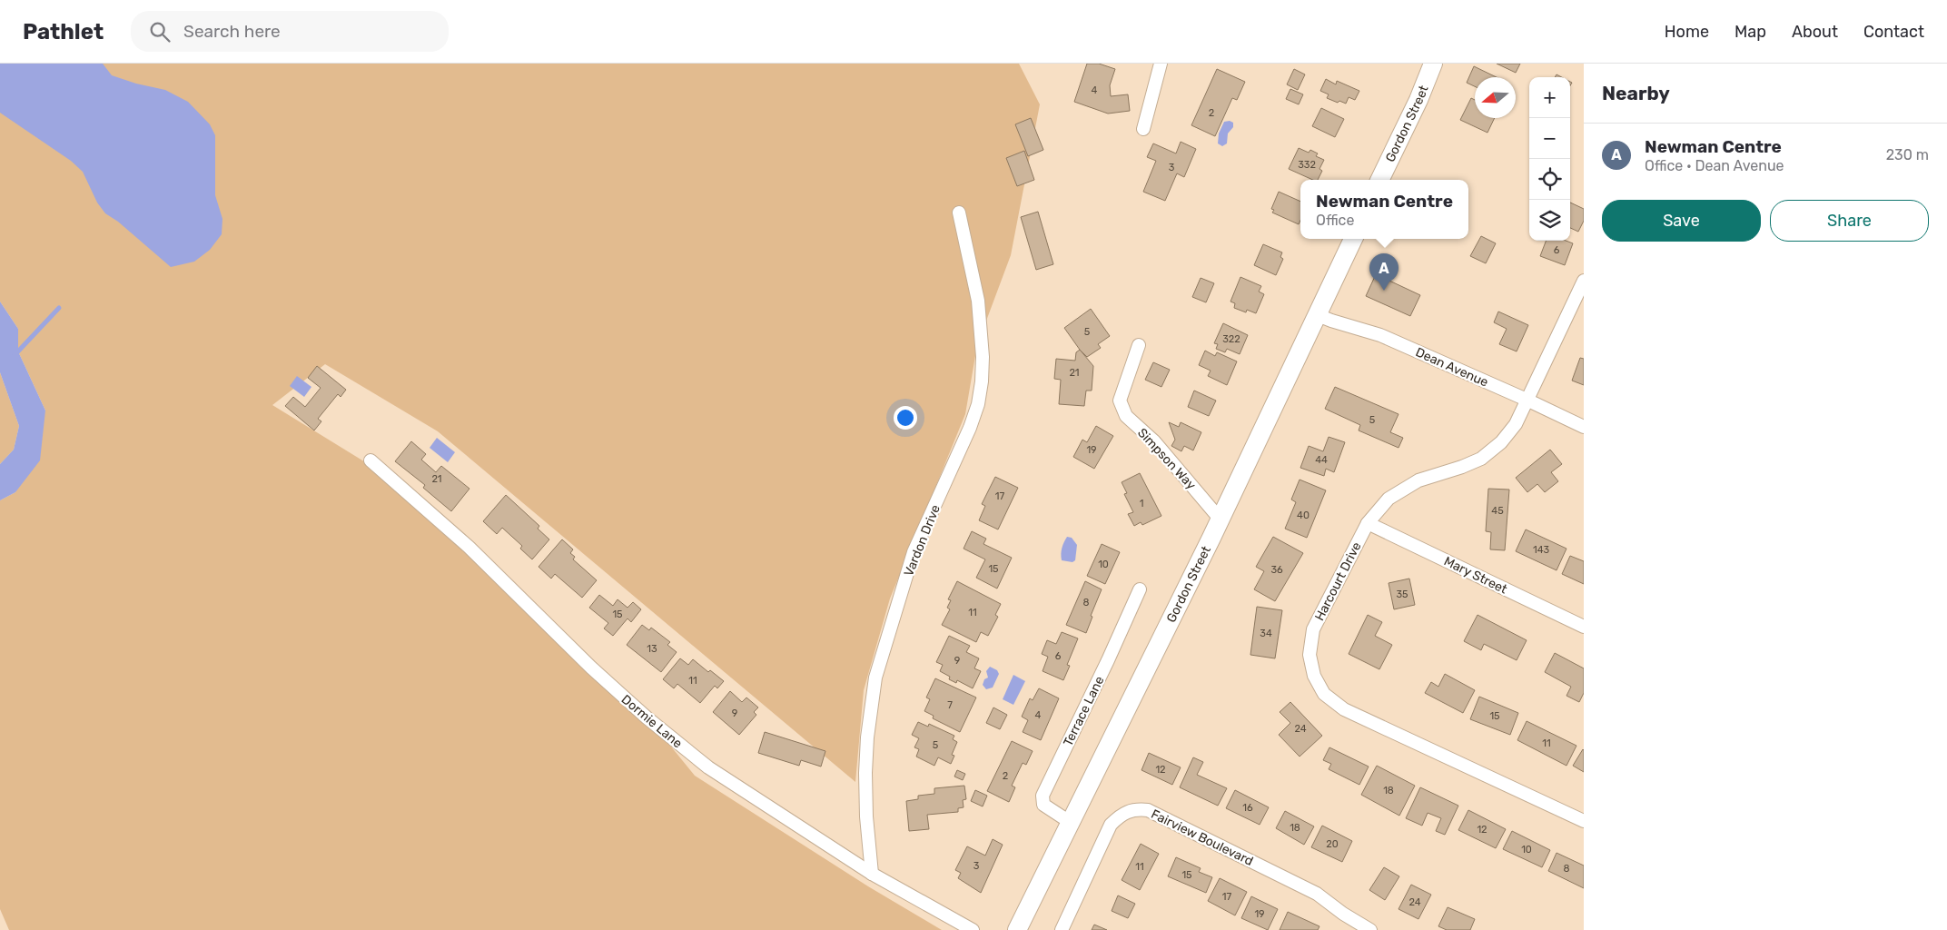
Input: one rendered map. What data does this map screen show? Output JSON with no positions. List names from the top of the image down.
{
  "streets": {
    "main road": ["Gordon Street"],
    "street": [
      "Dean Avenue",
      "Simpson Way",
      "Vardon Drive",
      "Mary Street",
      "Harcourt Drive",
      "Terrace Lane",
      "Dormie Lane",
      "Fairview Boulevard"
    ]
  },
  "crossings": [
    ["Gordon Street", "Dean Avenue"],
    ["Gordon Street", "Simpson Way"],
    ["Gordon Street", "Terrace Lane"],
    ["Dean Avenue", "Harcourt Drive"],
    ["Vardon Drive", "Dormie Lane"],
    ["Mary Street", "Harcourt Drive"]
  ],
  "house_numbers": [
    "4",
    "2",
    "332",
    "3",
    "6",
    "5",
    "322",
    "21",
    "5",
    "19",
    "44",
    "21",
    "17",
    "1",
    "45",
    "40",
    "143",
    "10",
    "15",
    "36",
    "35",
    "8",
    "11",
    "15",
    "34",
    "13",
    "6",
    "9",
    "11",
    "7",
    "9",
    "4",
    "15",
    "24",
    "11",
    "5",
    "12",
    "2",
    "18",
    "16",
    "18",
    "12",
    "20",
    "10",
    "3",
    "11",
    "8",
    "15",
    "17",
    "24",
    "19"
  ],
  "north": "left",
  "page": {
    "header": "Pathlet",
    "search": "Search here",
    "nav": [
      "Home",
      "Map",
      "About",
      "Contact"
    ],
    "heading": "Nearby",
    "map_buttons": ["+", "−"],
    "list": [
      {
        "mark": "A",
        "name": "Newman Centre",
        "note": "Office · Dean Avenue",
        "value": "230 m"
      }
    ],
    "popup": ["Newman Centre", "Office"],
    "buttons": ["Save", "Share"],
    "pins": "A"
  }
}
